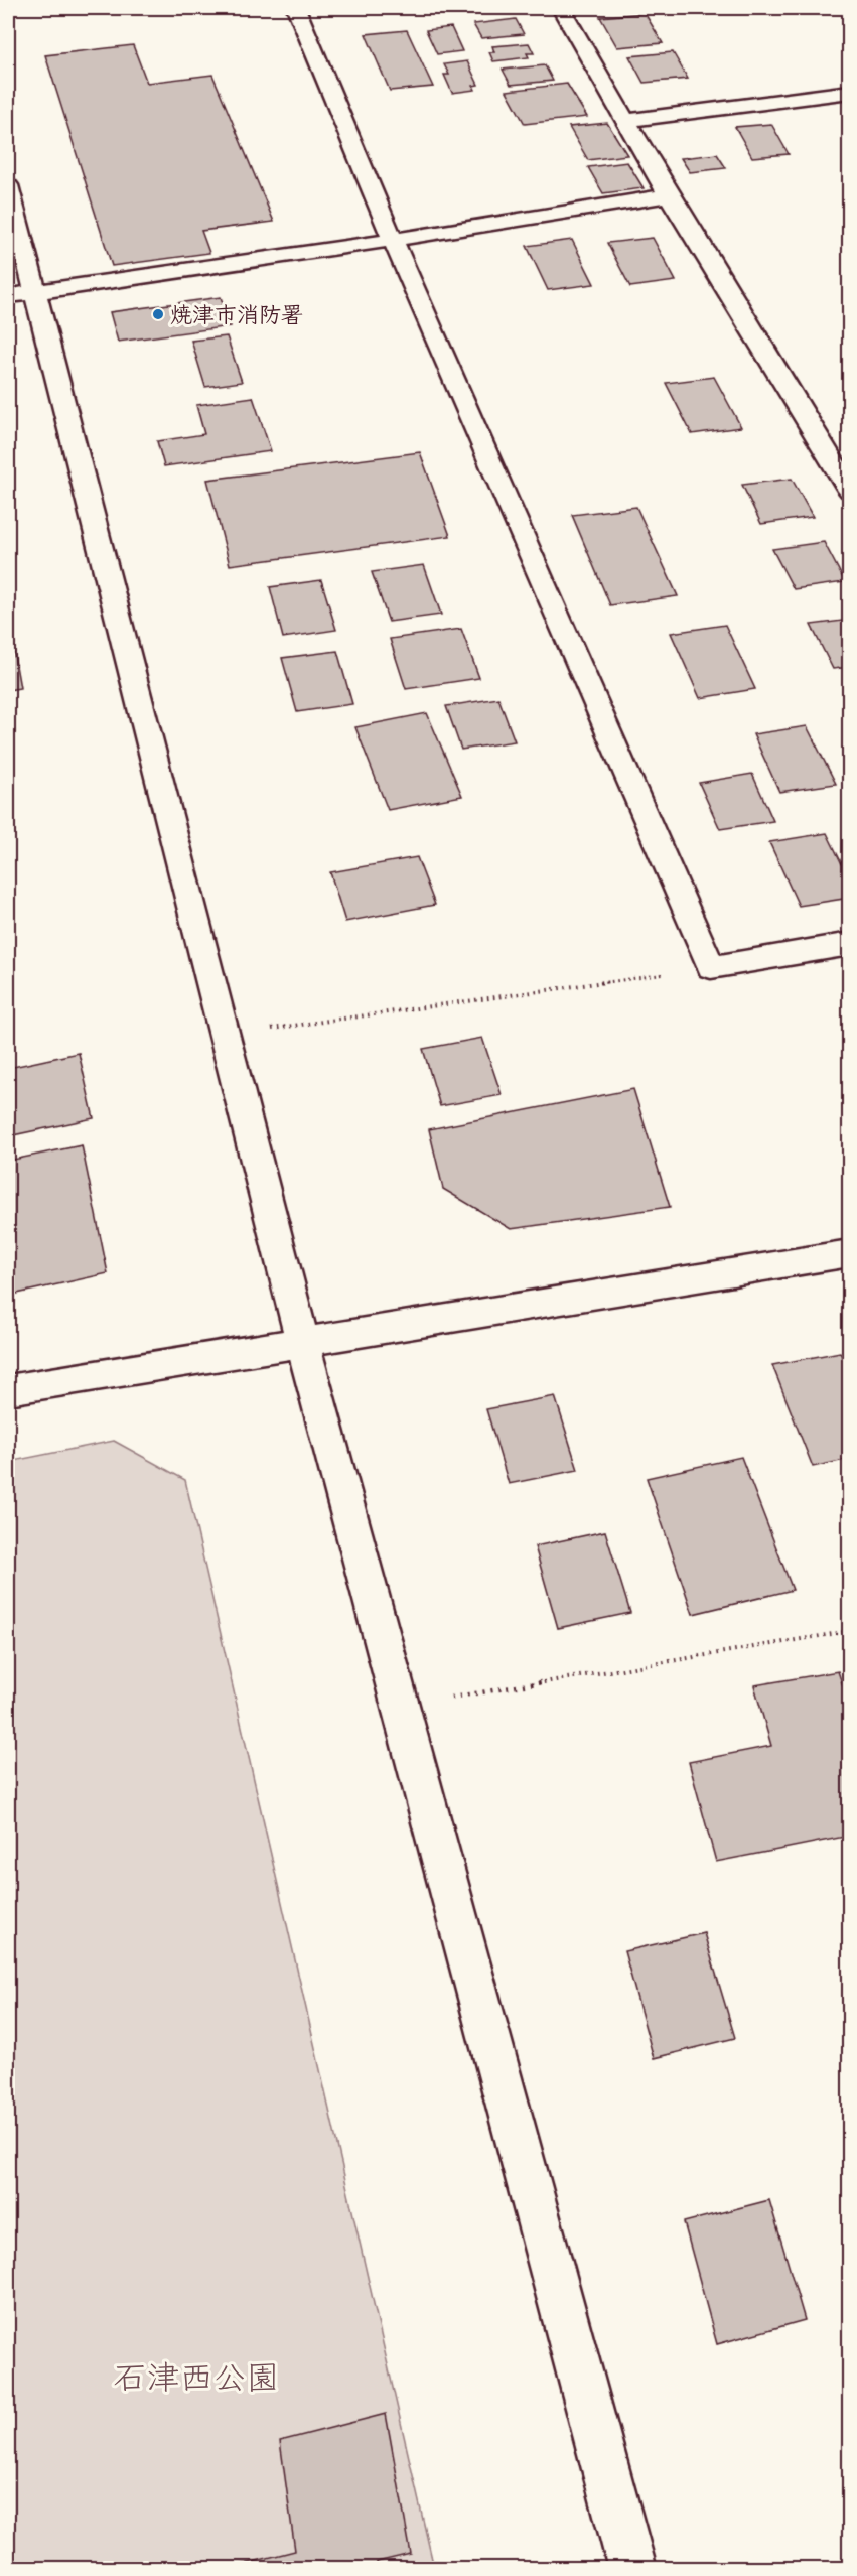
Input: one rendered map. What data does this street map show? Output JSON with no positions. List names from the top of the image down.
{
  "parks": ["石津西公園"],
  "places": ["焼津市消防署"]
}
